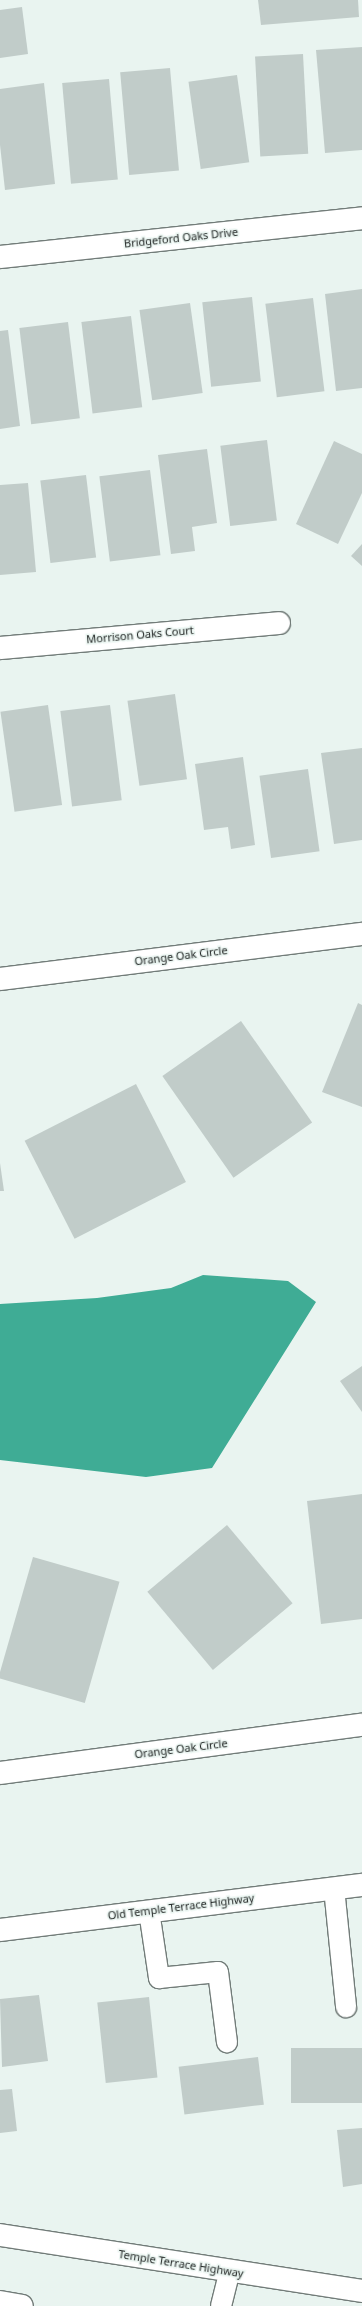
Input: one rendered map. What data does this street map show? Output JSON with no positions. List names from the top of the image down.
{
  "streets": {
    "street": [
      "Bridgeford Oaks Drive",
      "Morrison Oaks Court",
      "Orange Oak Circle",
      "Old Temple Terrace Highway",
      "Temple Terrace Highway"
    ]
  }
}
